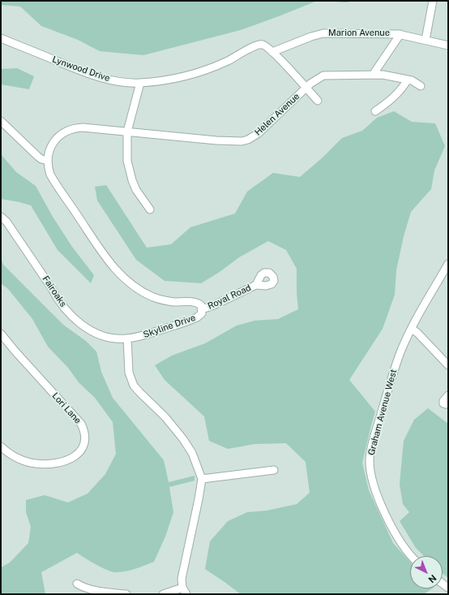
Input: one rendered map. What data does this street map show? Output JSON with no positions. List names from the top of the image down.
{
  "streets": {
    "street": [
      "Marion Avenue",
      "Lynwood Drive",
      "Helen Avenue",
      "Fairoaks",
      "Royal Road",
      "Skyline Drive",
      "Lori Lane",
      "Graham Avenue West"
    ]
  },
  "crossings": [
    ["Marion Avenue", "Lynwood Drive"],
    ["Fairoaks", "Skyline Drive"],
    ["Royal Road", "Skyline Drive"]
  ],
  "north": "bottom right"
}
